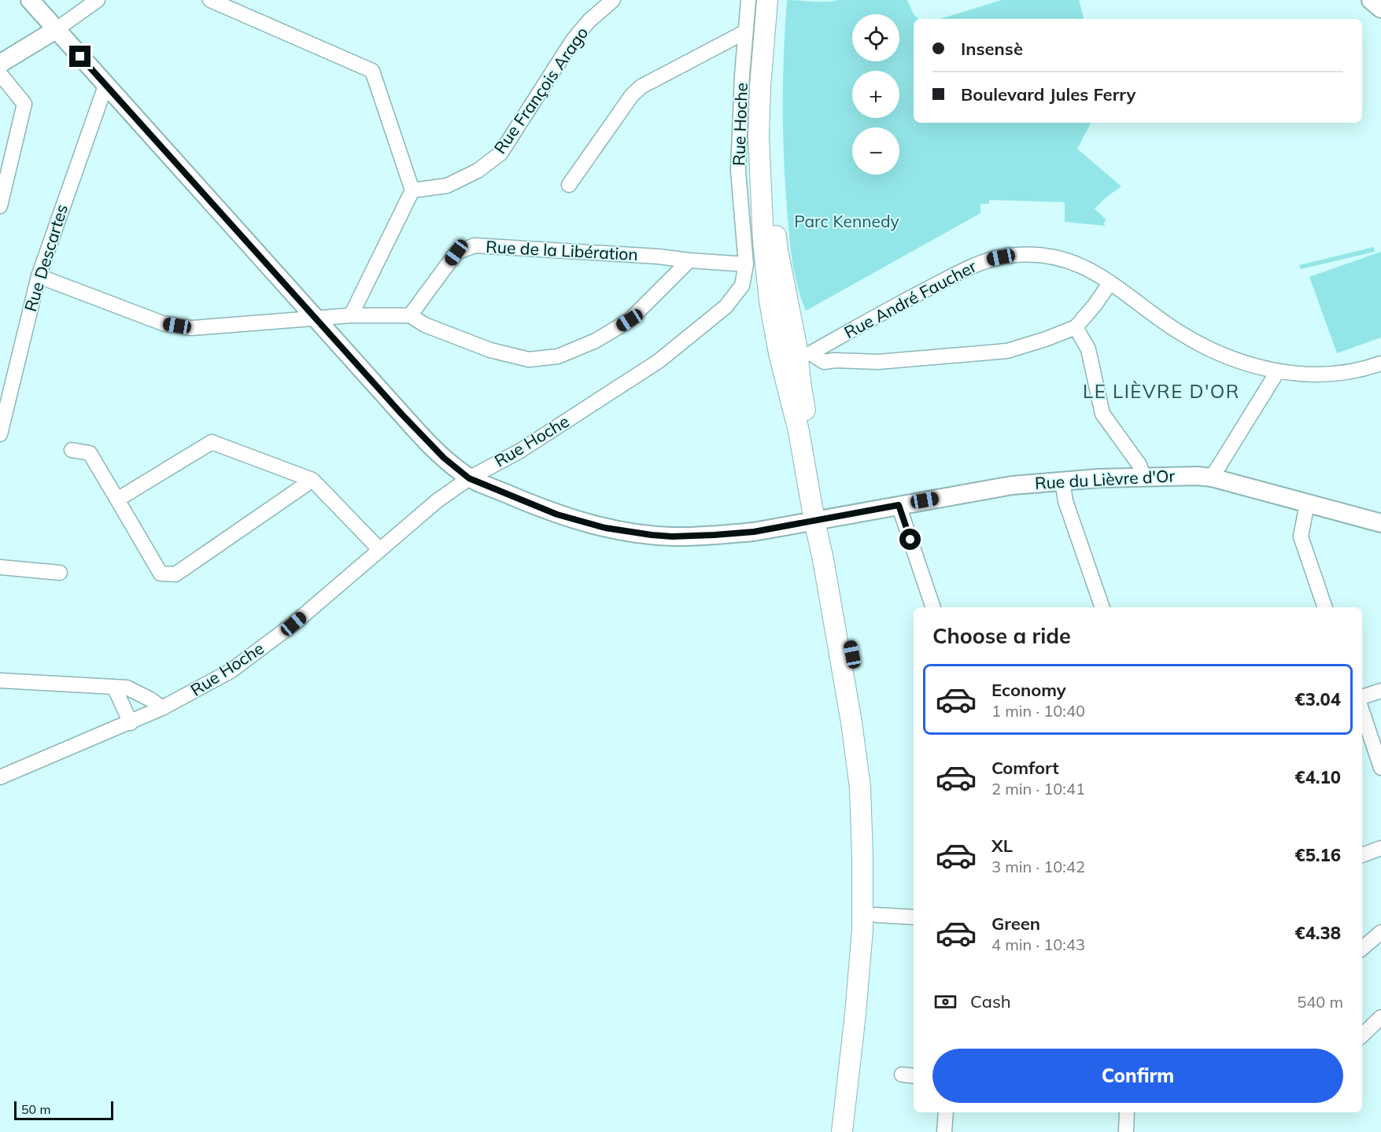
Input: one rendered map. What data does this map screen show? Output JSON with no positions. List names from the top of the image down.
{
  "streets": {
    "street": [
      "Rue François Arago",
      "Rue Hoche",
      "Rue de la Libération",
      "Rue Descartes",
      "Rue André Faucher",
      "Rue du Lièvre d'Or"
    ]
  },
  "crossings": [
    ["Rue Hoche", "Rue de la Libération"],
    ["Rue Hoche", "Rue du Lièvre d'Or"],
    ["Rue Descartes", "Rue du Lièvre d'Or"]
  ],
  "districts": ["LE LIÈVRE D'OR"],
  "parks": ["Parc Kennedy"],
  "scale_bar": "50 m",
  "page": {
    "map_buttons": ["+", "−"],
    "banner": ["Insensè", "Boulevard Jules Ferry"],
    "heading": "Choose a ride",
    "list": [
      {
        "name": "Economy",
        "note": "1 min · 10:40",
        "value": "€3.04"
      },
      {
        "name": "Comfort",
        "note": "2 min · 10:41",
        "value": "€4.10"
      },
      {
        "name": "XL",
        "note": "3 min · 10:42",
        "value": "€5.16"
      },
      {
        "name": "Green",
        "note": "4 min · 10:43",
        "value": "€4.38"
      }
    ],
    "pay": ["Cash", "540 m"],
    "buttons": "Confirm",
    "scale": "50 m"
  }
}
